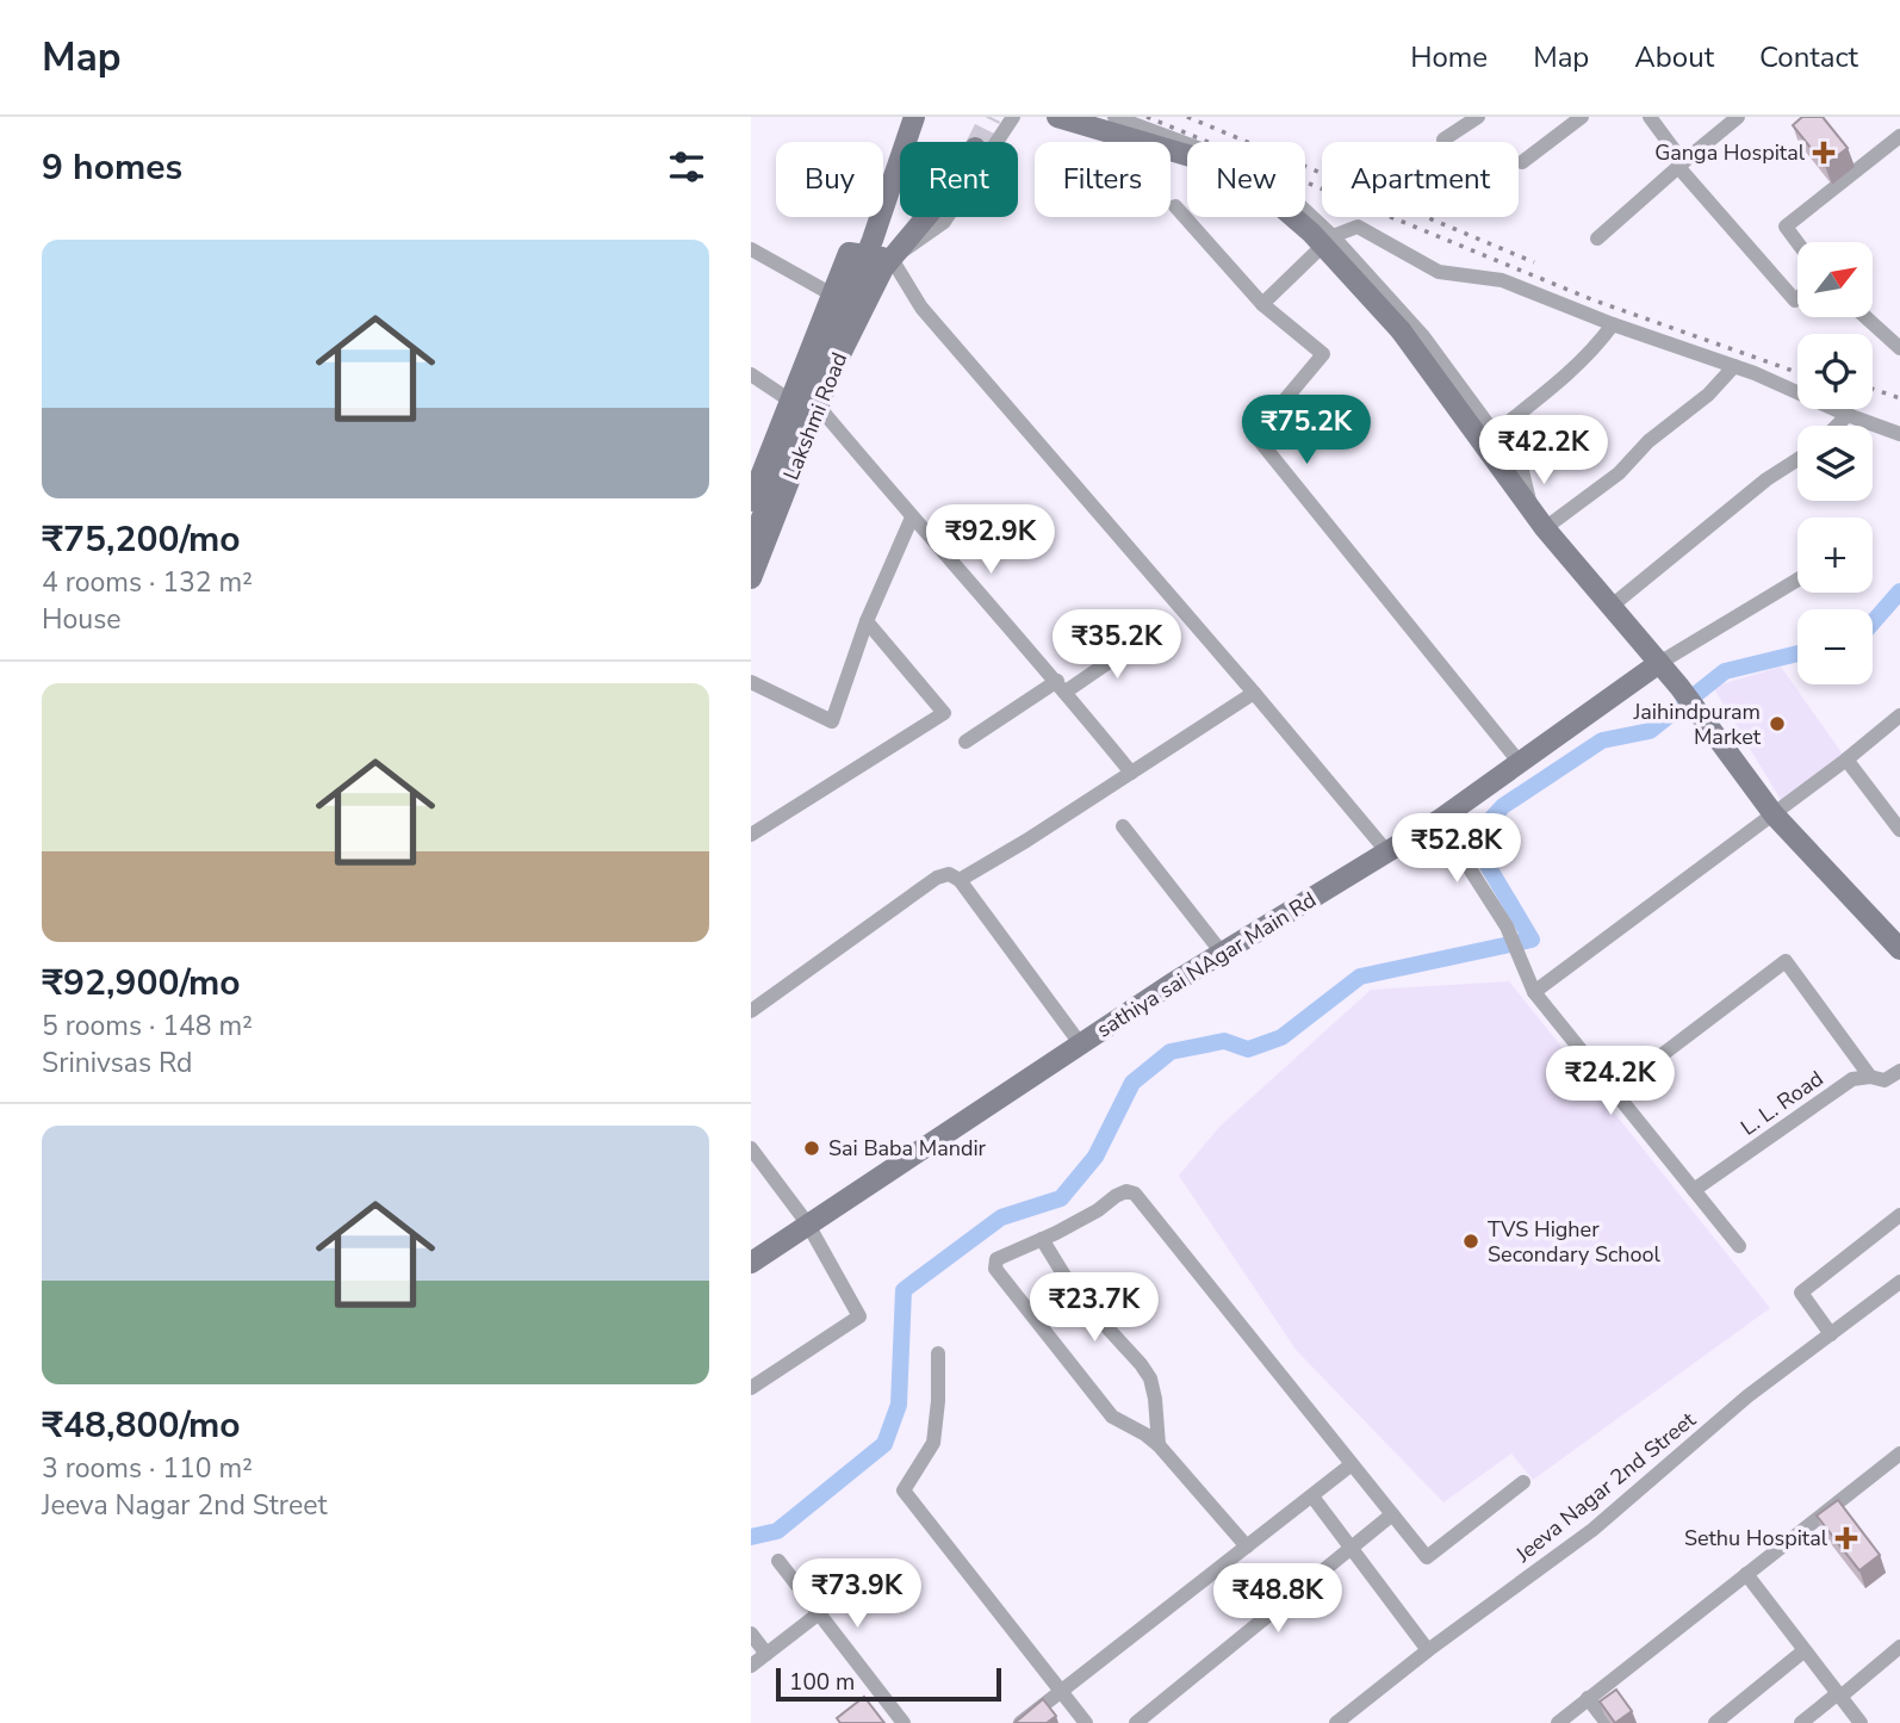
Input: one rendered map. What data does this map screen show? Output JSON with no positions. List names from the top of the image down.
{
  "streets": {
    "street": [
      "Lakshmi Road",
      "sathiya sai NAgar Main Rd",
      "L. L. Road",
      "Jeeva Nagar 2nd Street"
    ]
  },
  "places": {
    "health": ["Ganga Hospital", "Sethu Hospital"],
    "other": ["Jaihindpuram Market", "Sai Baba Mandir", "TVS Higher Secondary School"]
  },
  "scale_bar": "100 m",
  "north": "top right",
  "page": {
    "header": "Map",
    "nav": [
      "Home",
      "Map",
      "About",
      "Contact"
    ],
    "heading": "9 homes",
    "chip": [
      "Buy",
      "Rent",
      "Filters",
      "New",
      "Apartment"
    ],
    "list": [
      {
        "name": "₹75,200/mo",
        "note": "4 rooms · 132 m² · House"
      },
      {
        "name": "₹92,900/mo",
        "note": "5 rooms · 148 m² · Srinivsas Rd"
      },
      {
        "name": "₹48,800/mo",
        "note": "3 rooms · 110 m² · Jeeva Nagar 2nd Street"
      }
    ],
    "map_buttons": ["+", "−"],
    "price": [
      "₹75.2K",
      "₹42.2K",
      "₹92.9K",
      "₹35.2K",
      "₹52.8K",
      "₹24.2K",
      "₹23.7K",
      "₹73.9K",
      "₹48.8K"
    ],
    "scale": "100 m"
  }
}
